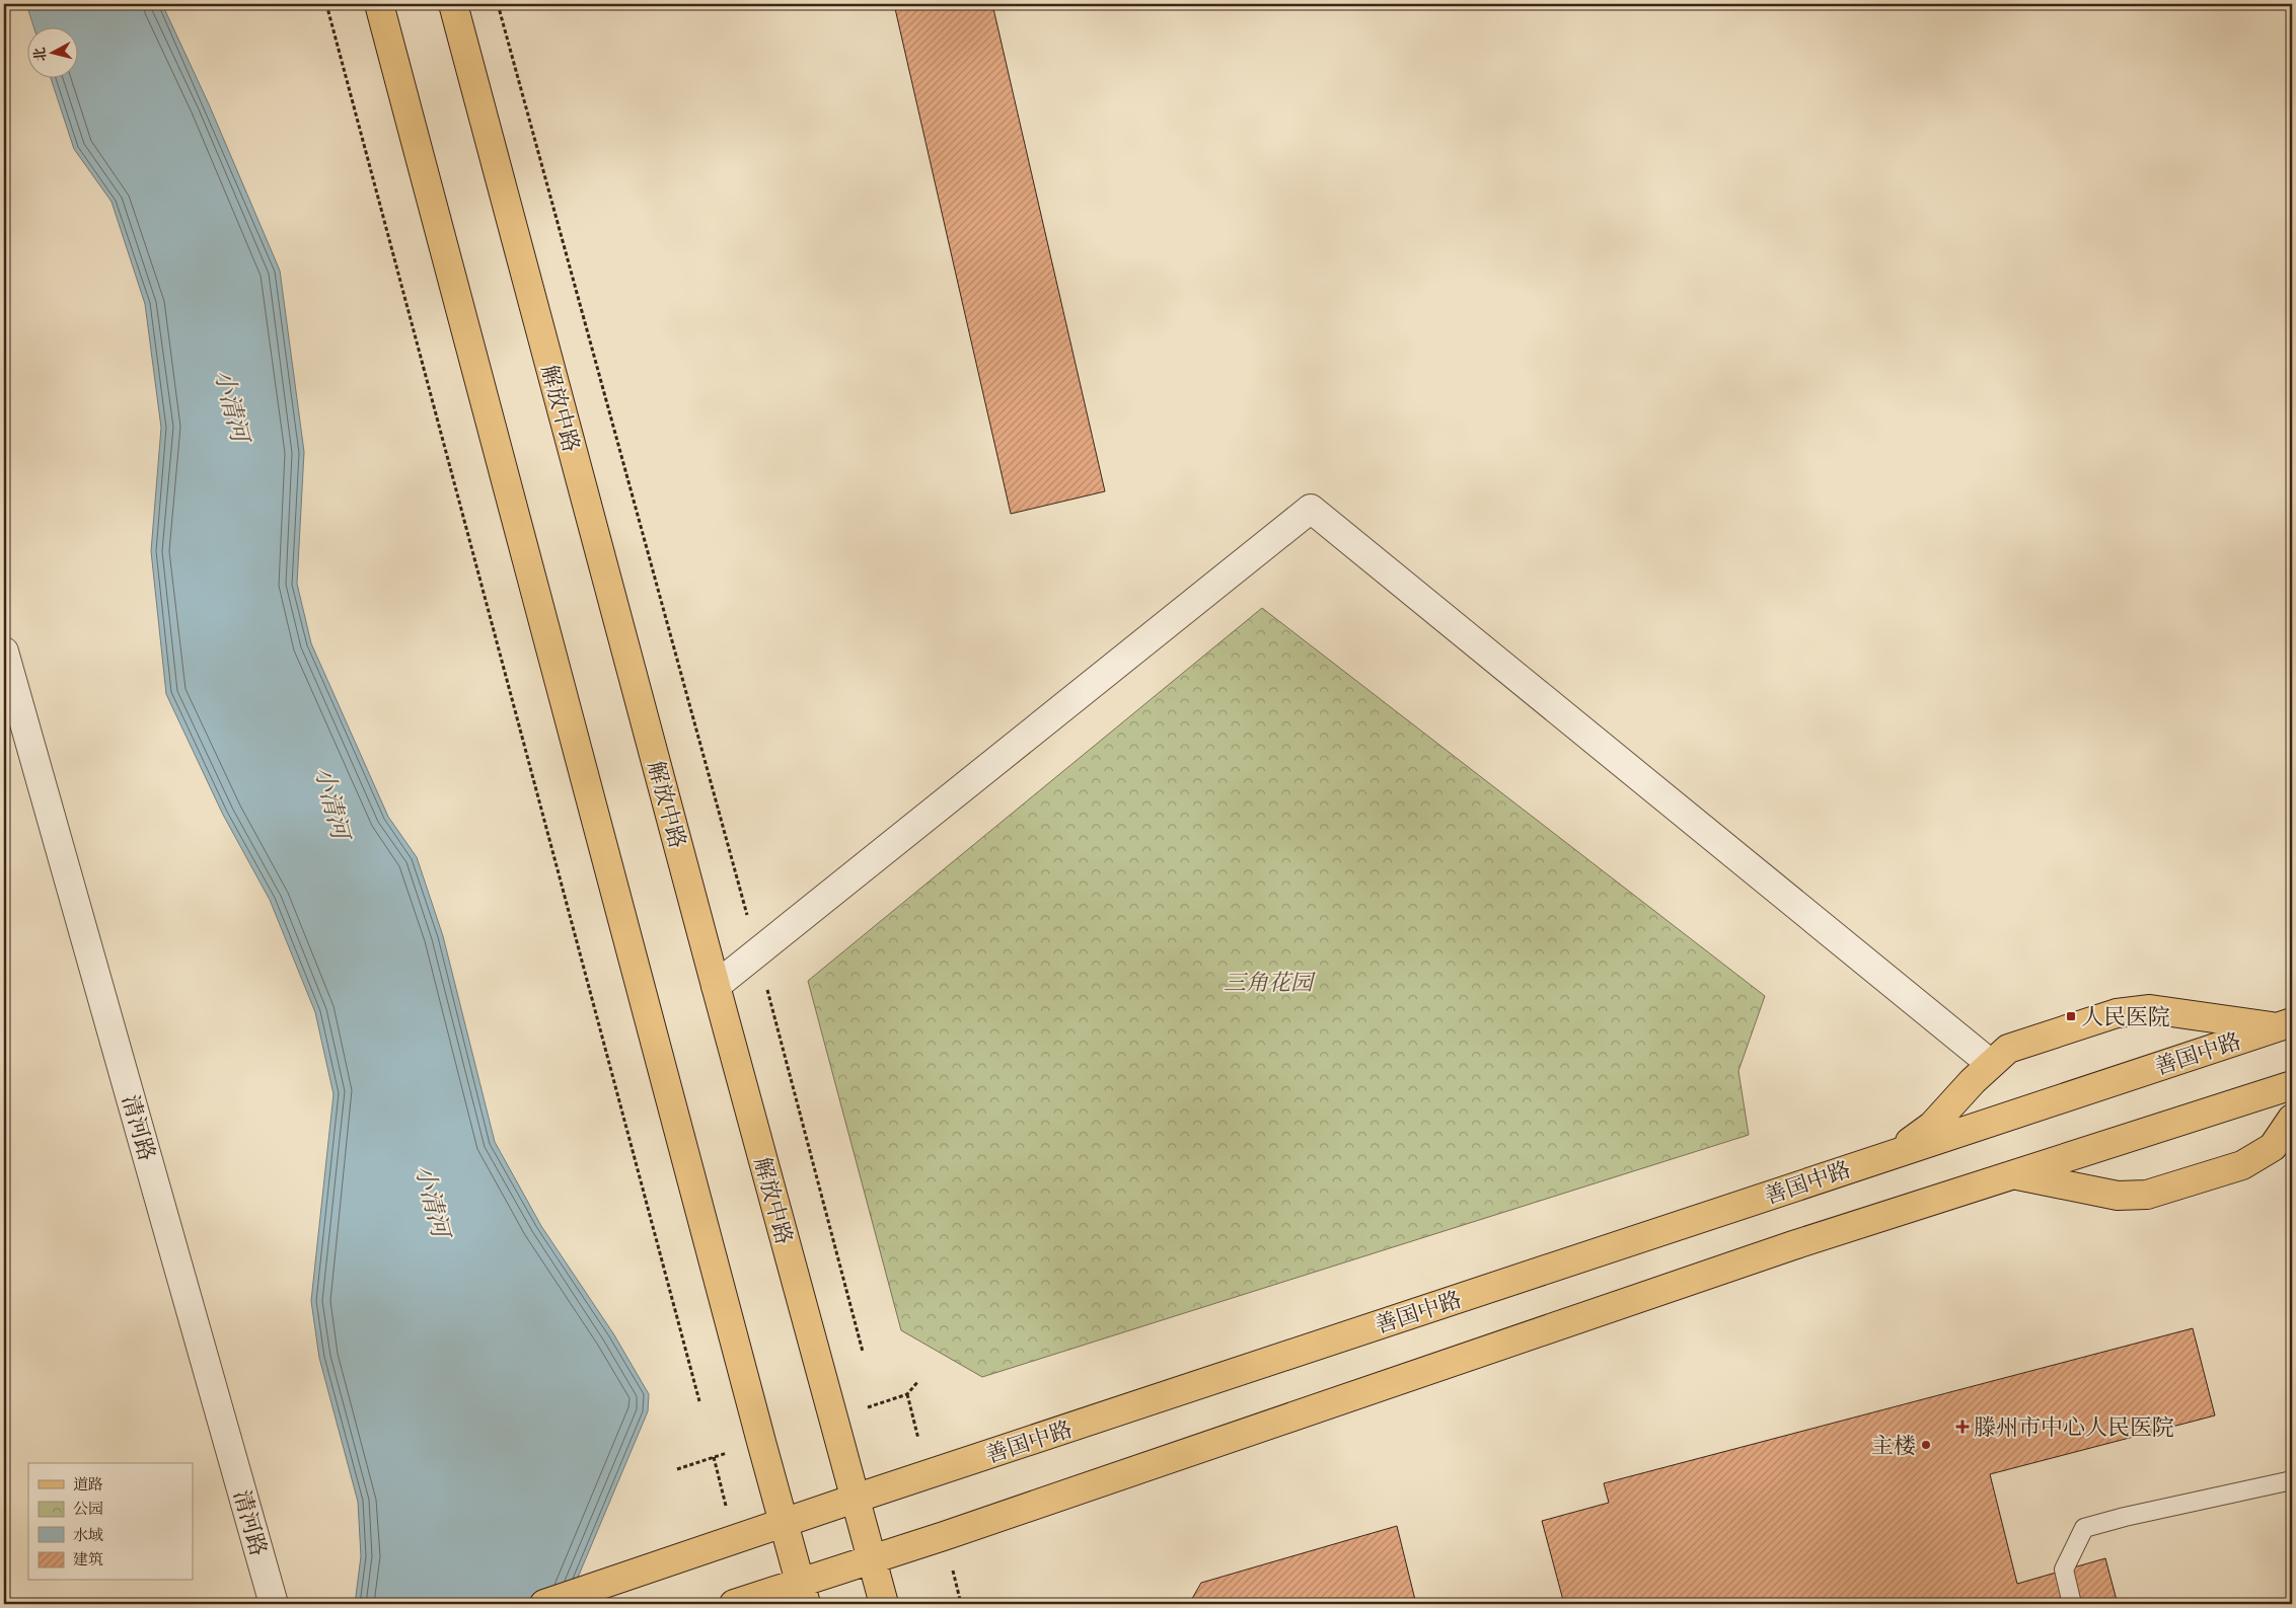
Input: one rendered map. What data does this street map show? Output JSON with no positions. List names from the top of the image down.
{
  "streets": {
    "main road": ["解放中路", "善国中路"],
    "street": ["清河路"]
  },
  "crossings": [
    ["解放中路", "善国中路"]
  ],
  "water": ["小清河"],
  "parks": ["三角花园"],
  "places": {
    "transit": ["人民医院"],
    "health": ["滕州市中心人民医院"],
    "other": ["主楼"]
  },
  "legend": [
    "道路",
    "公园",
    "水域",
    "建筑"
  ],
  "north": "left"
}
